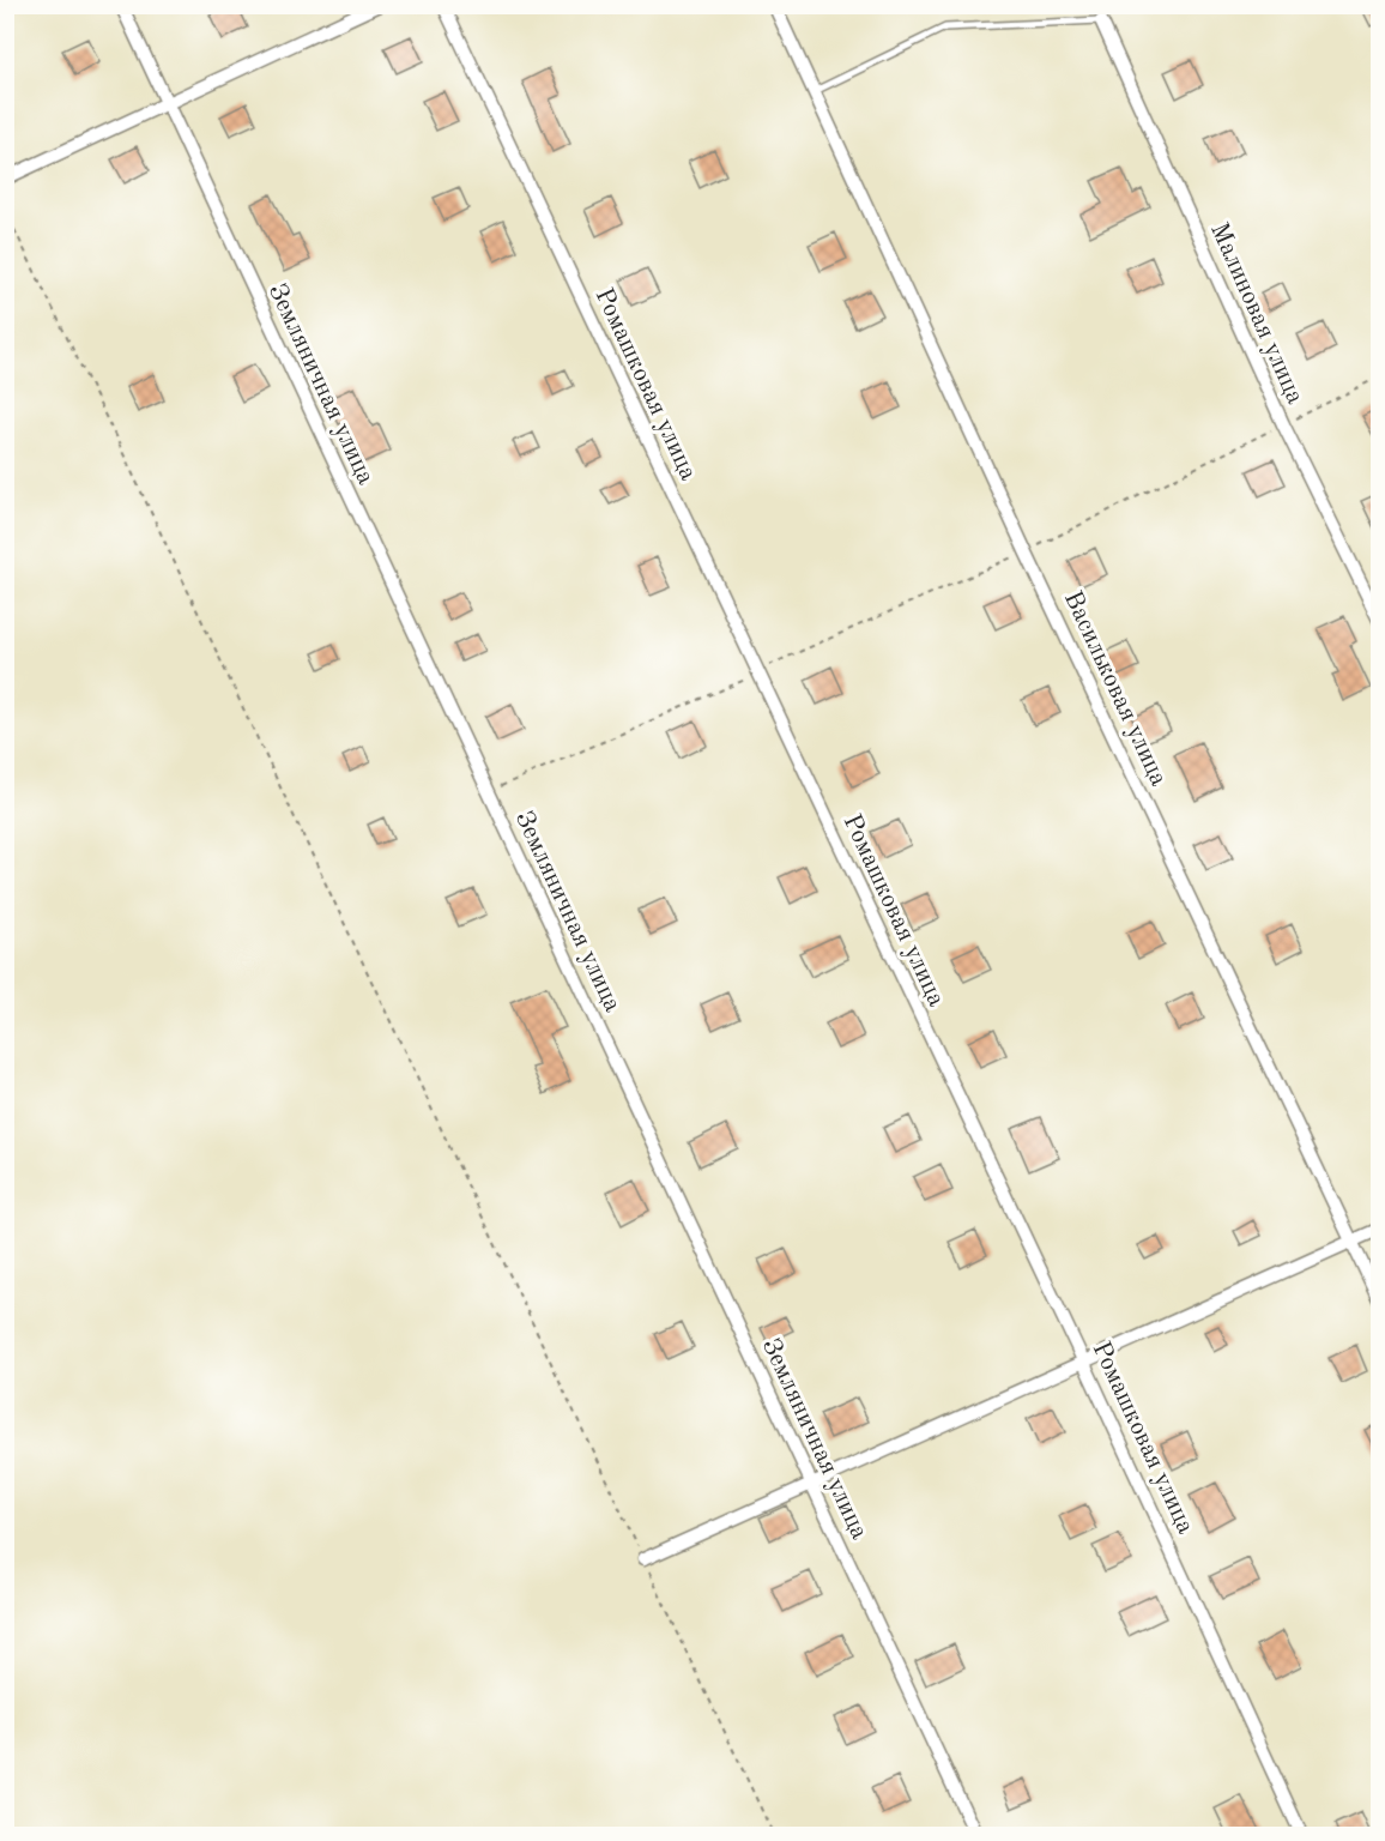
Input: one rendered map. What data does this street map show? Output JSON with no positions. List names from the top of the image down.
{
  "streets": {
    "street": [
      "Малиновая улица",
      "Земляничная улица",
      "Ромашковая улица",
      "Васильковая улица"
    ]
  }
}
